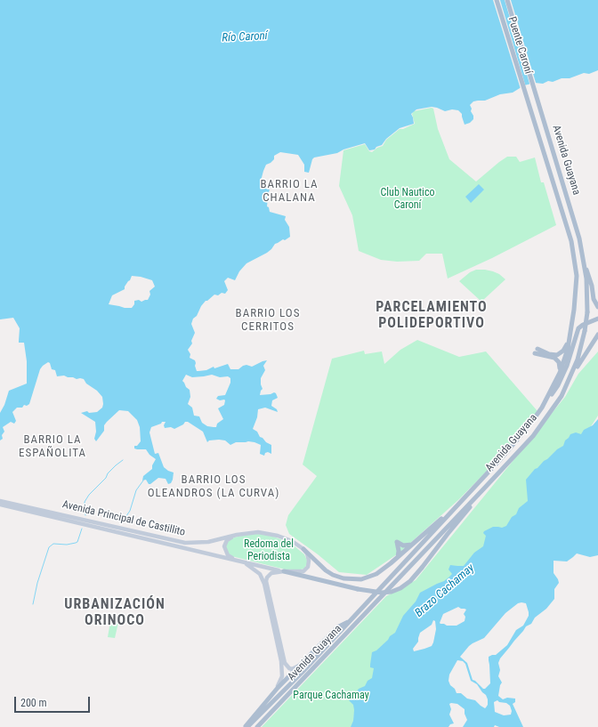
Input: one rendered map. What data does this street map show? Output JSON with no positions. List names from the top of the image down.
{
  "streets": {
    "main road": ["Puente Caroní", "Avenida Guayana", "Avenida Principal de Castillito"]
  },
  "crossings": [
    ["Puente Caroní", "Avenida Guayana"]
  ],
  "districts": [
    "BARRIO LA CHALANA",
    "PARCELAMIENTO POLIDEPORTIVO",
    "BARRIO LOS CERRITOS",
    "BARRIO LA ESPAÑOLITA",
    "BARRIO LOS OLEANDROS (LA CURVA)",
    "URBANIZACIÓN ORINOCO"
  ],
  "water": ["Río Caroní", "Brazo Cachamay"],
  "parks": ["Club Nautico Caroní", "Redoma del Periodista", "Parque Cachamay"],
  "scale_bar": "200 m"
}
